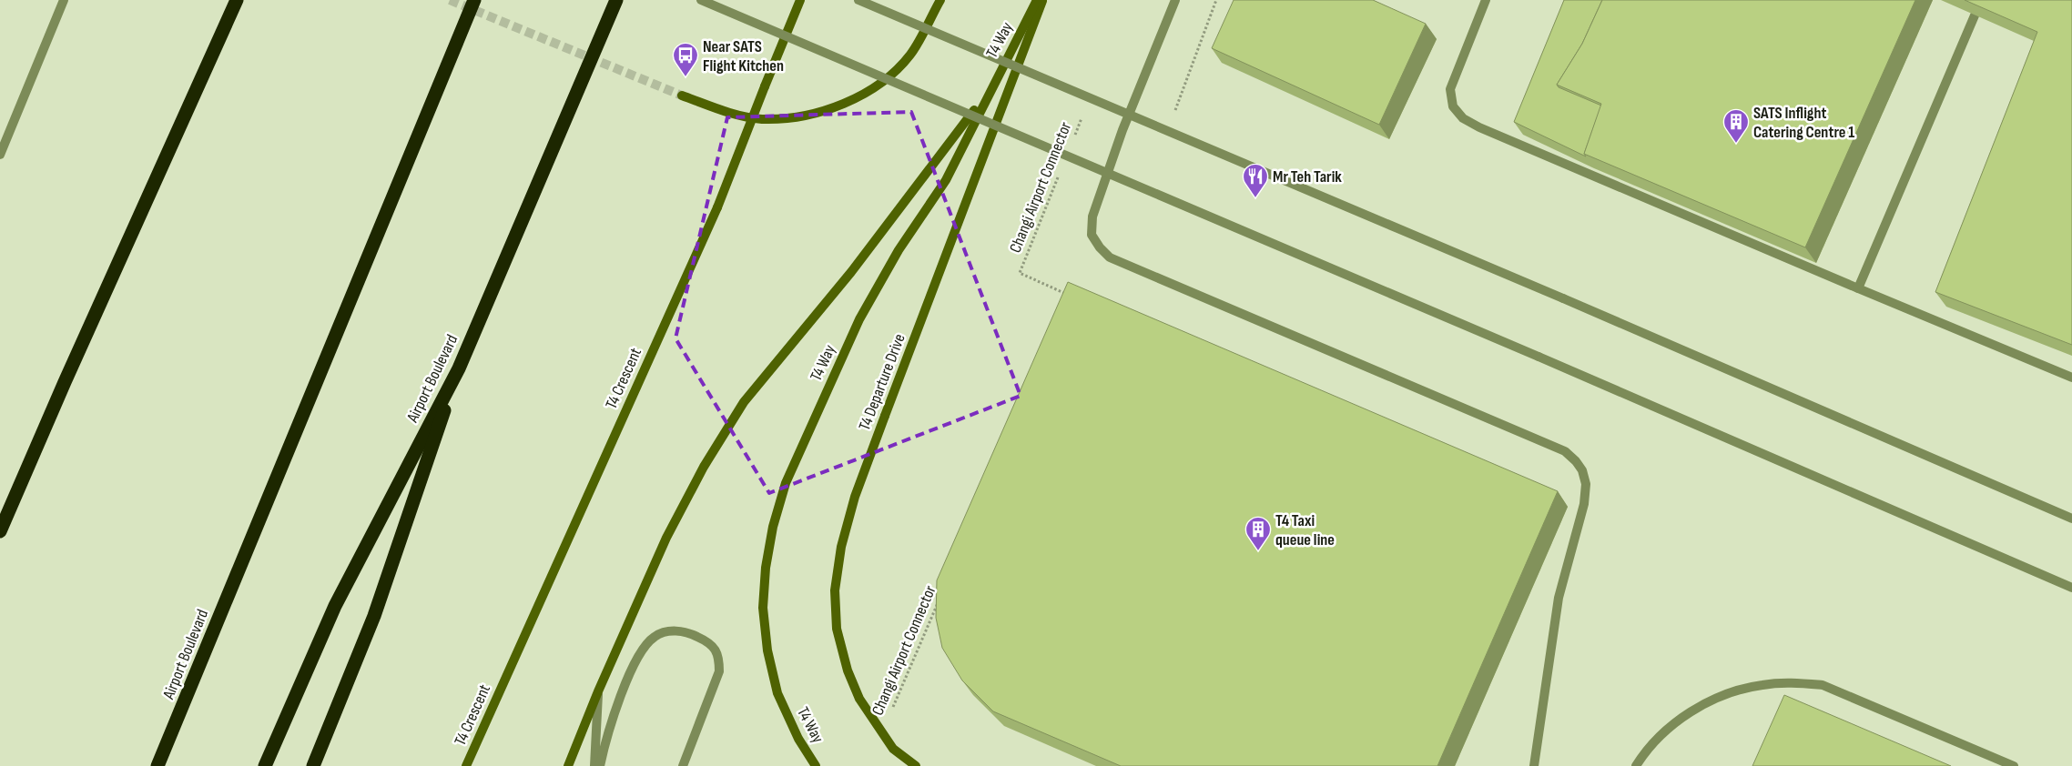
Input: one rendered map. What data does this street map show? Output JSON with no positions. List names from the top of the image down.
{
  "streets": {
    "highway": ["Airport Boulevard"],
    "main road": ["T4 Way", "T4 Crescent", "T4 Departure Drive"],
    "path": ["Changi Airport Connector"]
  },
  "places": {
    "bus stop": ["Near SATS Flight Kitchen"],
    "building": ["SATS Inflight Catering Centre 1", "T4 Taxi queue line"],
    "restaurant": ["Mr Teh Tarik"]
  }
}
